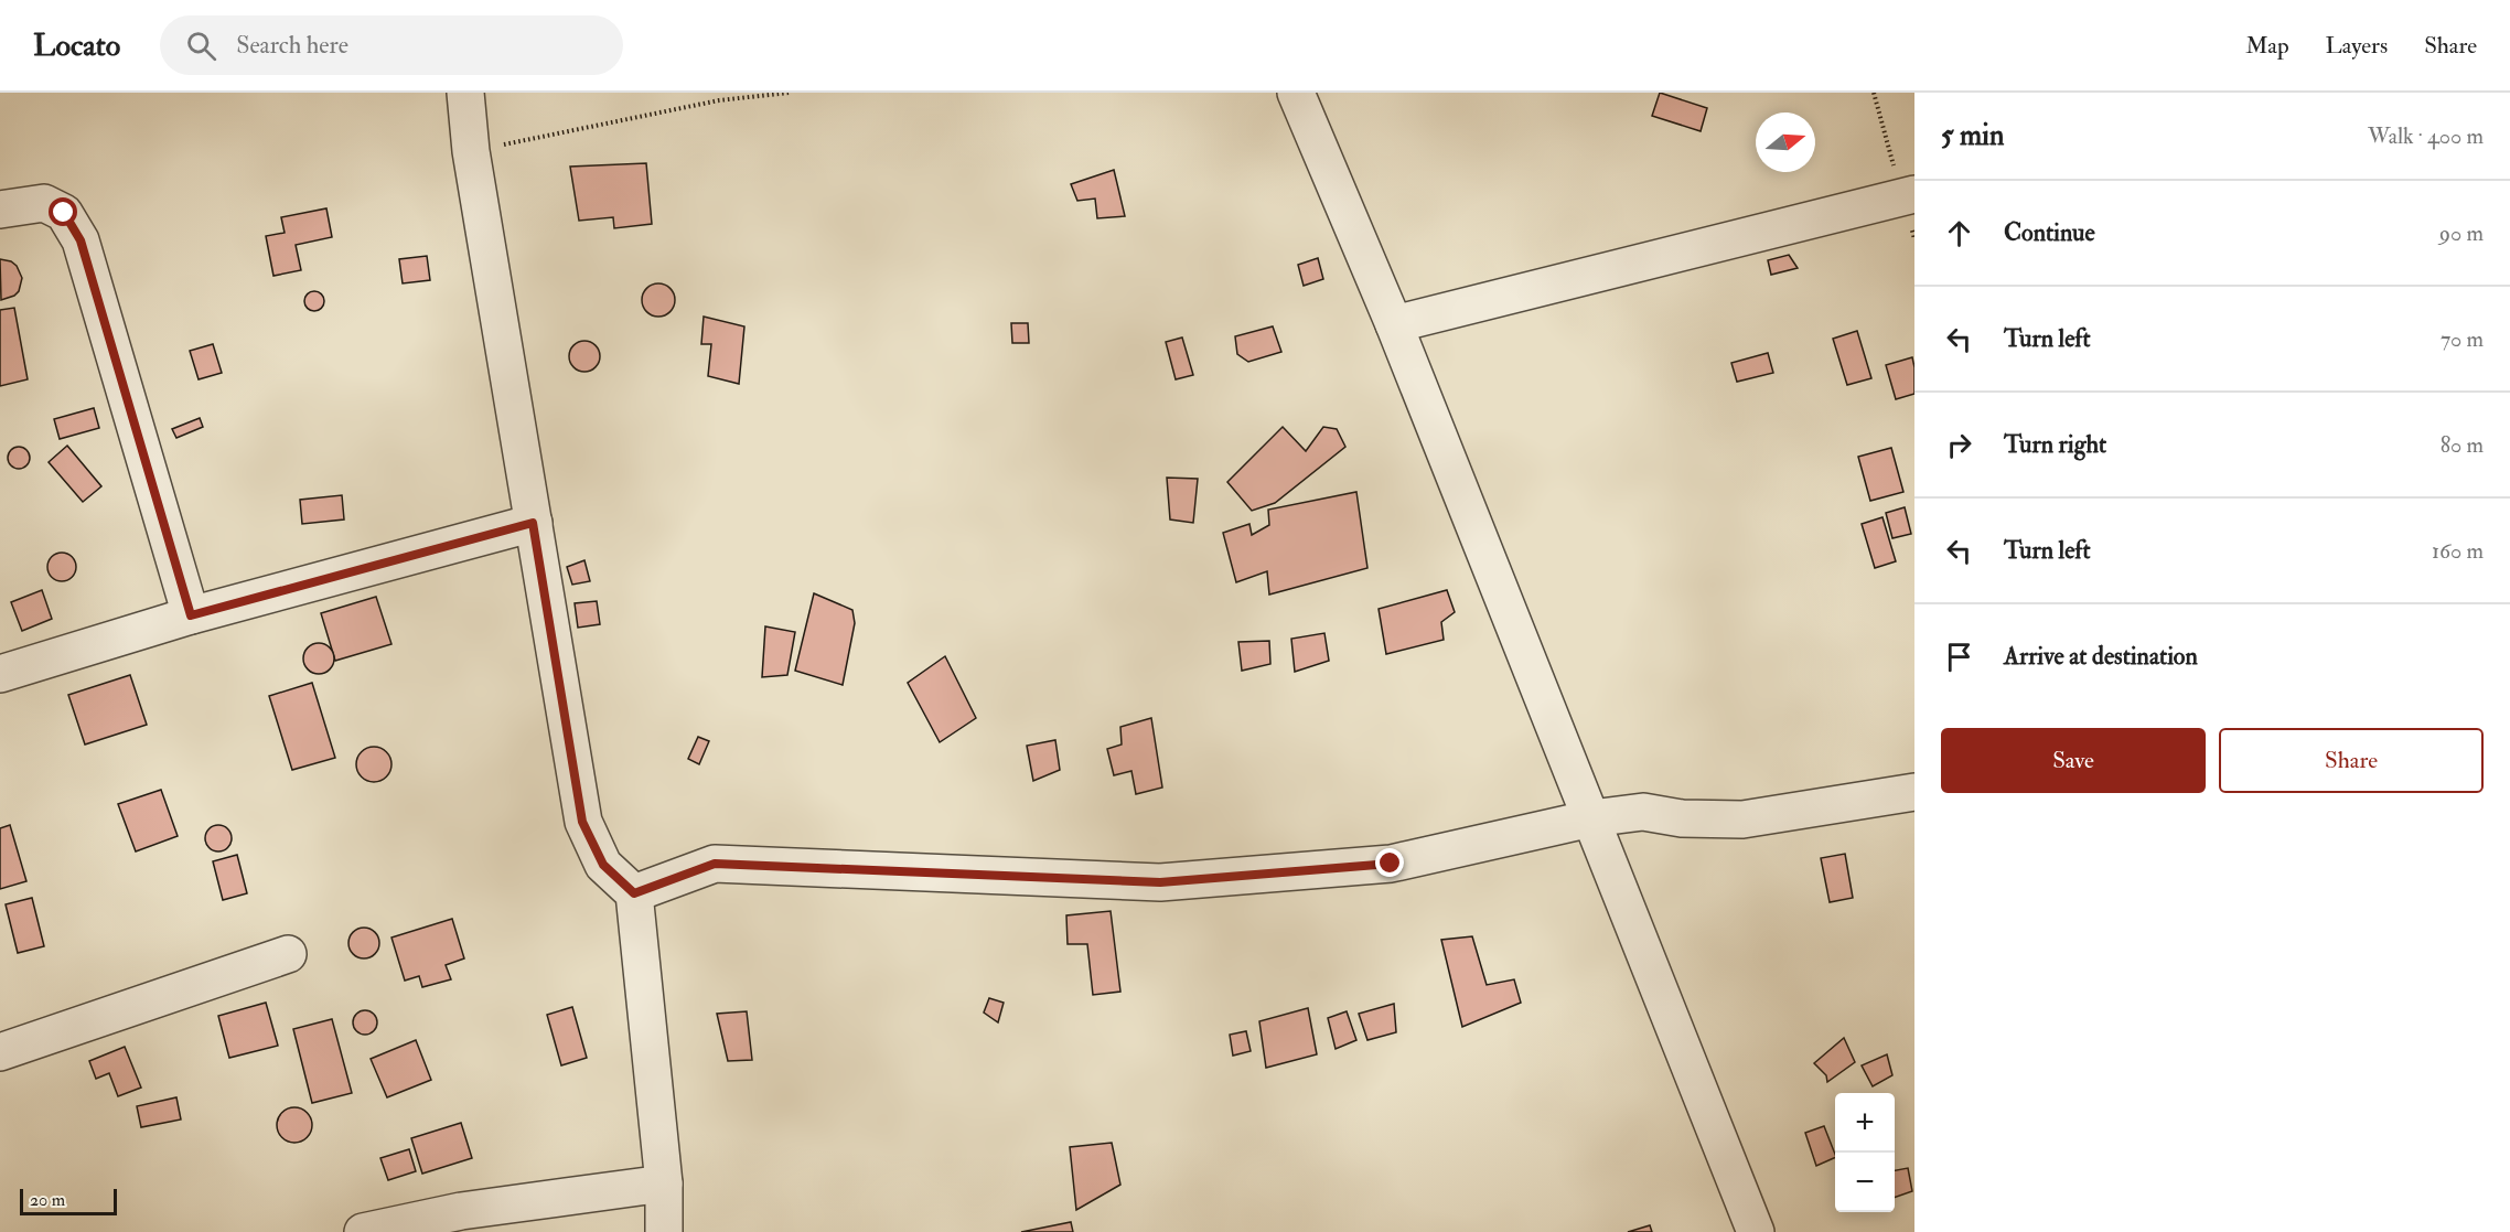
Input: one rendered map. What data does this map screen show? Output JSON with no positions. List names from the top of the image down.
{
  "scale_bar": "20 m",
  "north": "right",
  "page": {
    "header": "Locato",
    "search": "Search here",
    "nav": ["Map", "Layers", "Share"],
    "heading": ["5 min", "Walk · 400 m"],
    "list": [
      ["Continue", "90 m"],
      ["Turn left", "70 m"],
      ["Turn right", "80 m"],
      ["Turn left", "160 m"],
      "Arrive at destination"
    ],
    "buttons": ["Save", "Share"],
    "map_buttons": ["+", "−"],
    "scale": "20 m"
  }
}
